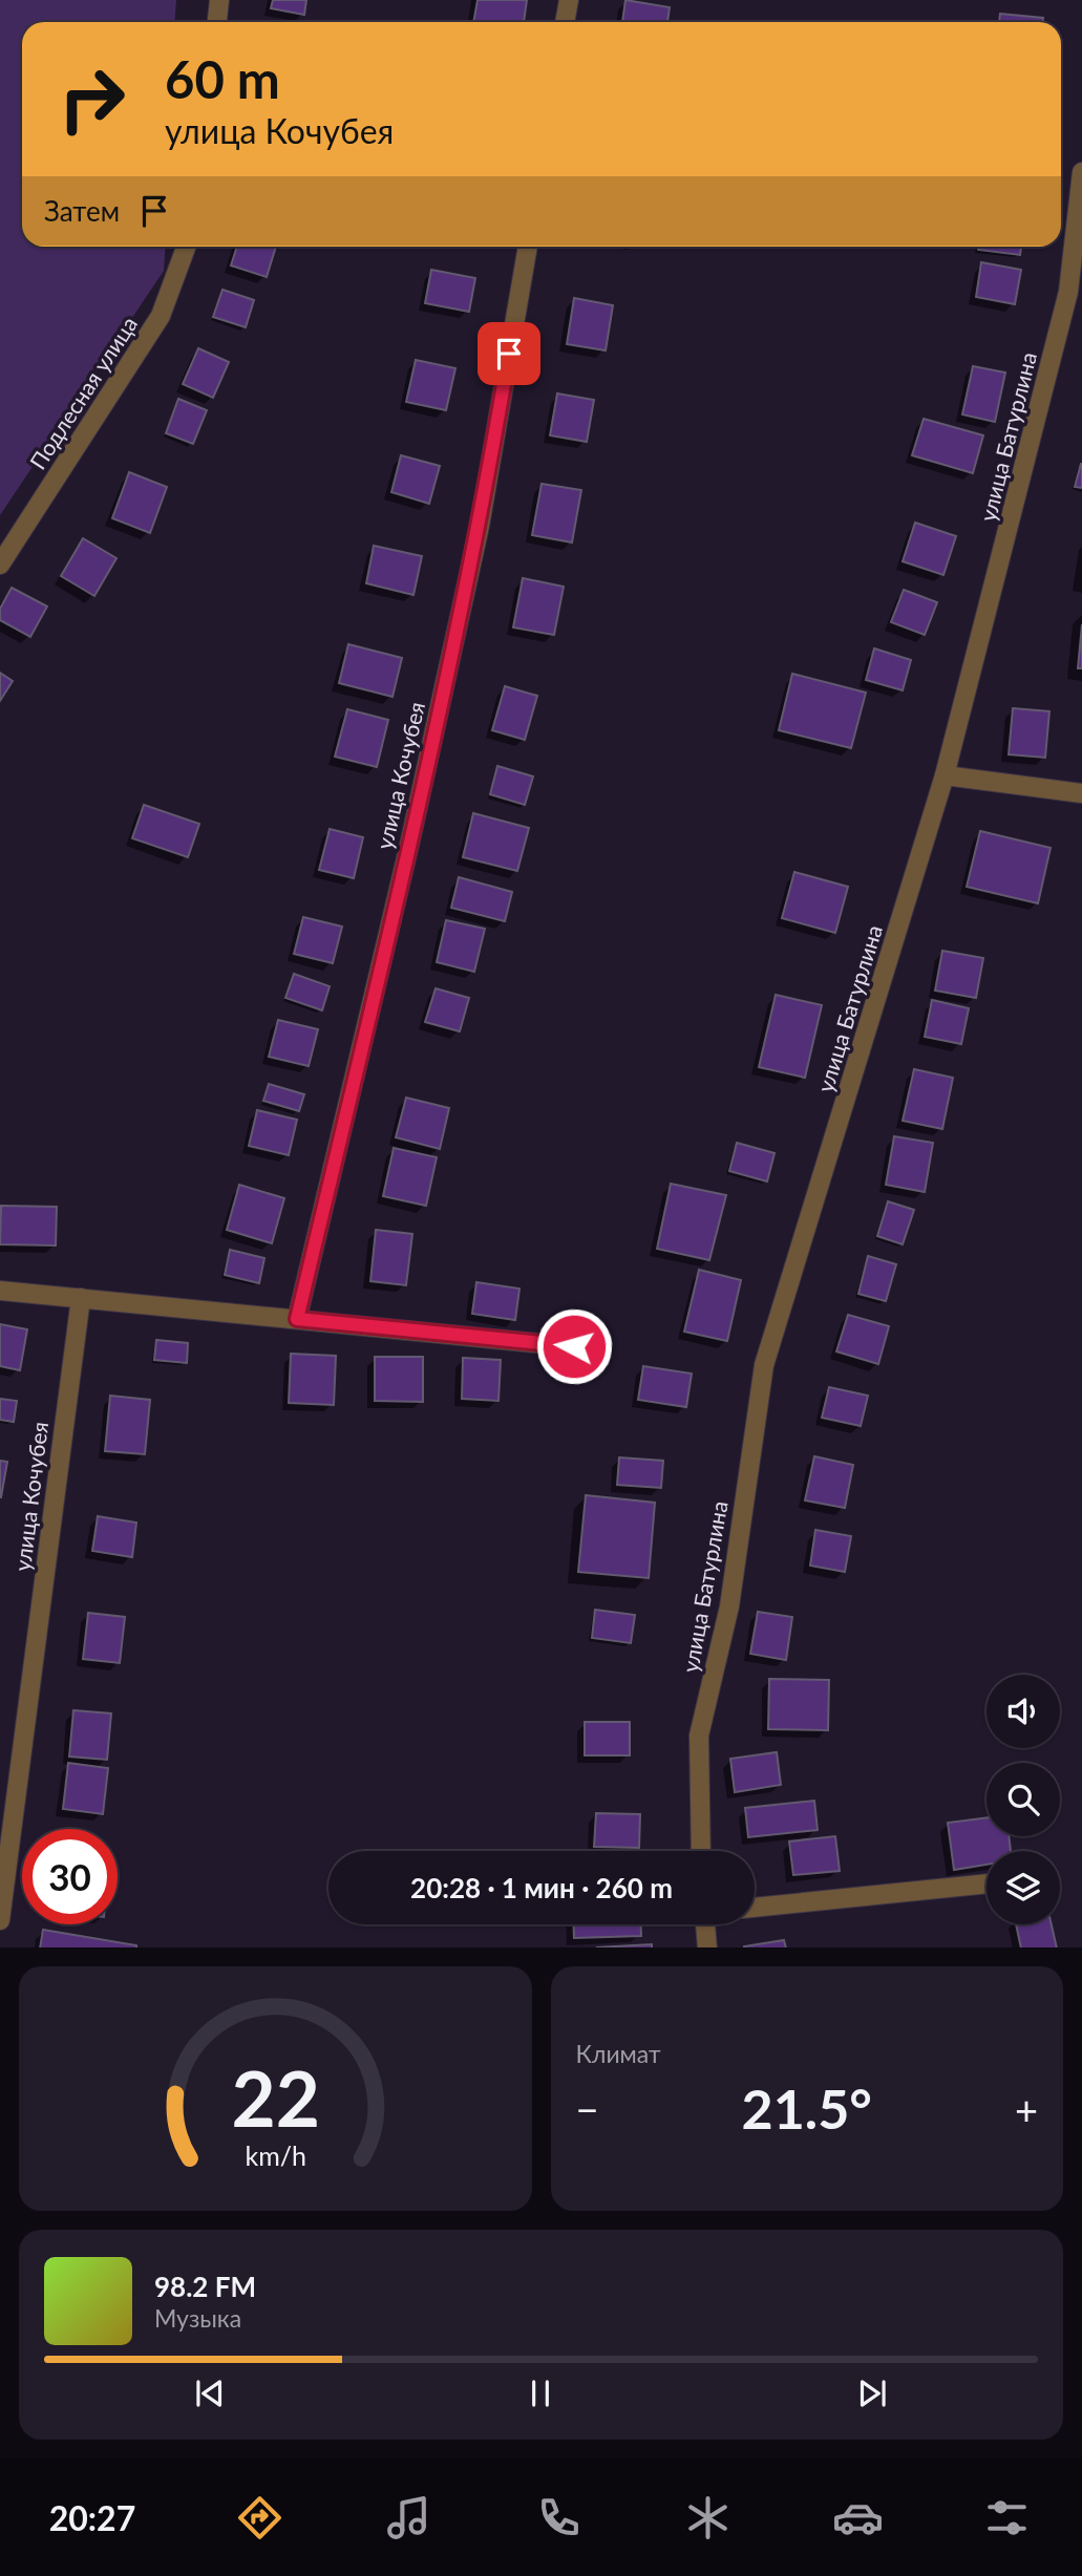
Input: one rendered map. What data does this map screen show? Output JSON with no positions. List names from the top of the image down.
{
  "streets": {
    "street": ["Подлесная улица", "улица Батурлина", "улица Кочубея"]
  },
  "page": {
    "turn": ["60 m", "улица Кочубея"],
    "then": "Затем",
    "limit": "30",
    "trip": "20:28 · 1 мин · 260 m",
    "tile": "Климат",
    "heat": ["−", "21.5°", "+"],
    "song": ["98.2 FM", "Музыка"],
    "tabs": "20:27",
    "gauge": ["22", "km/h"]
  }
}
